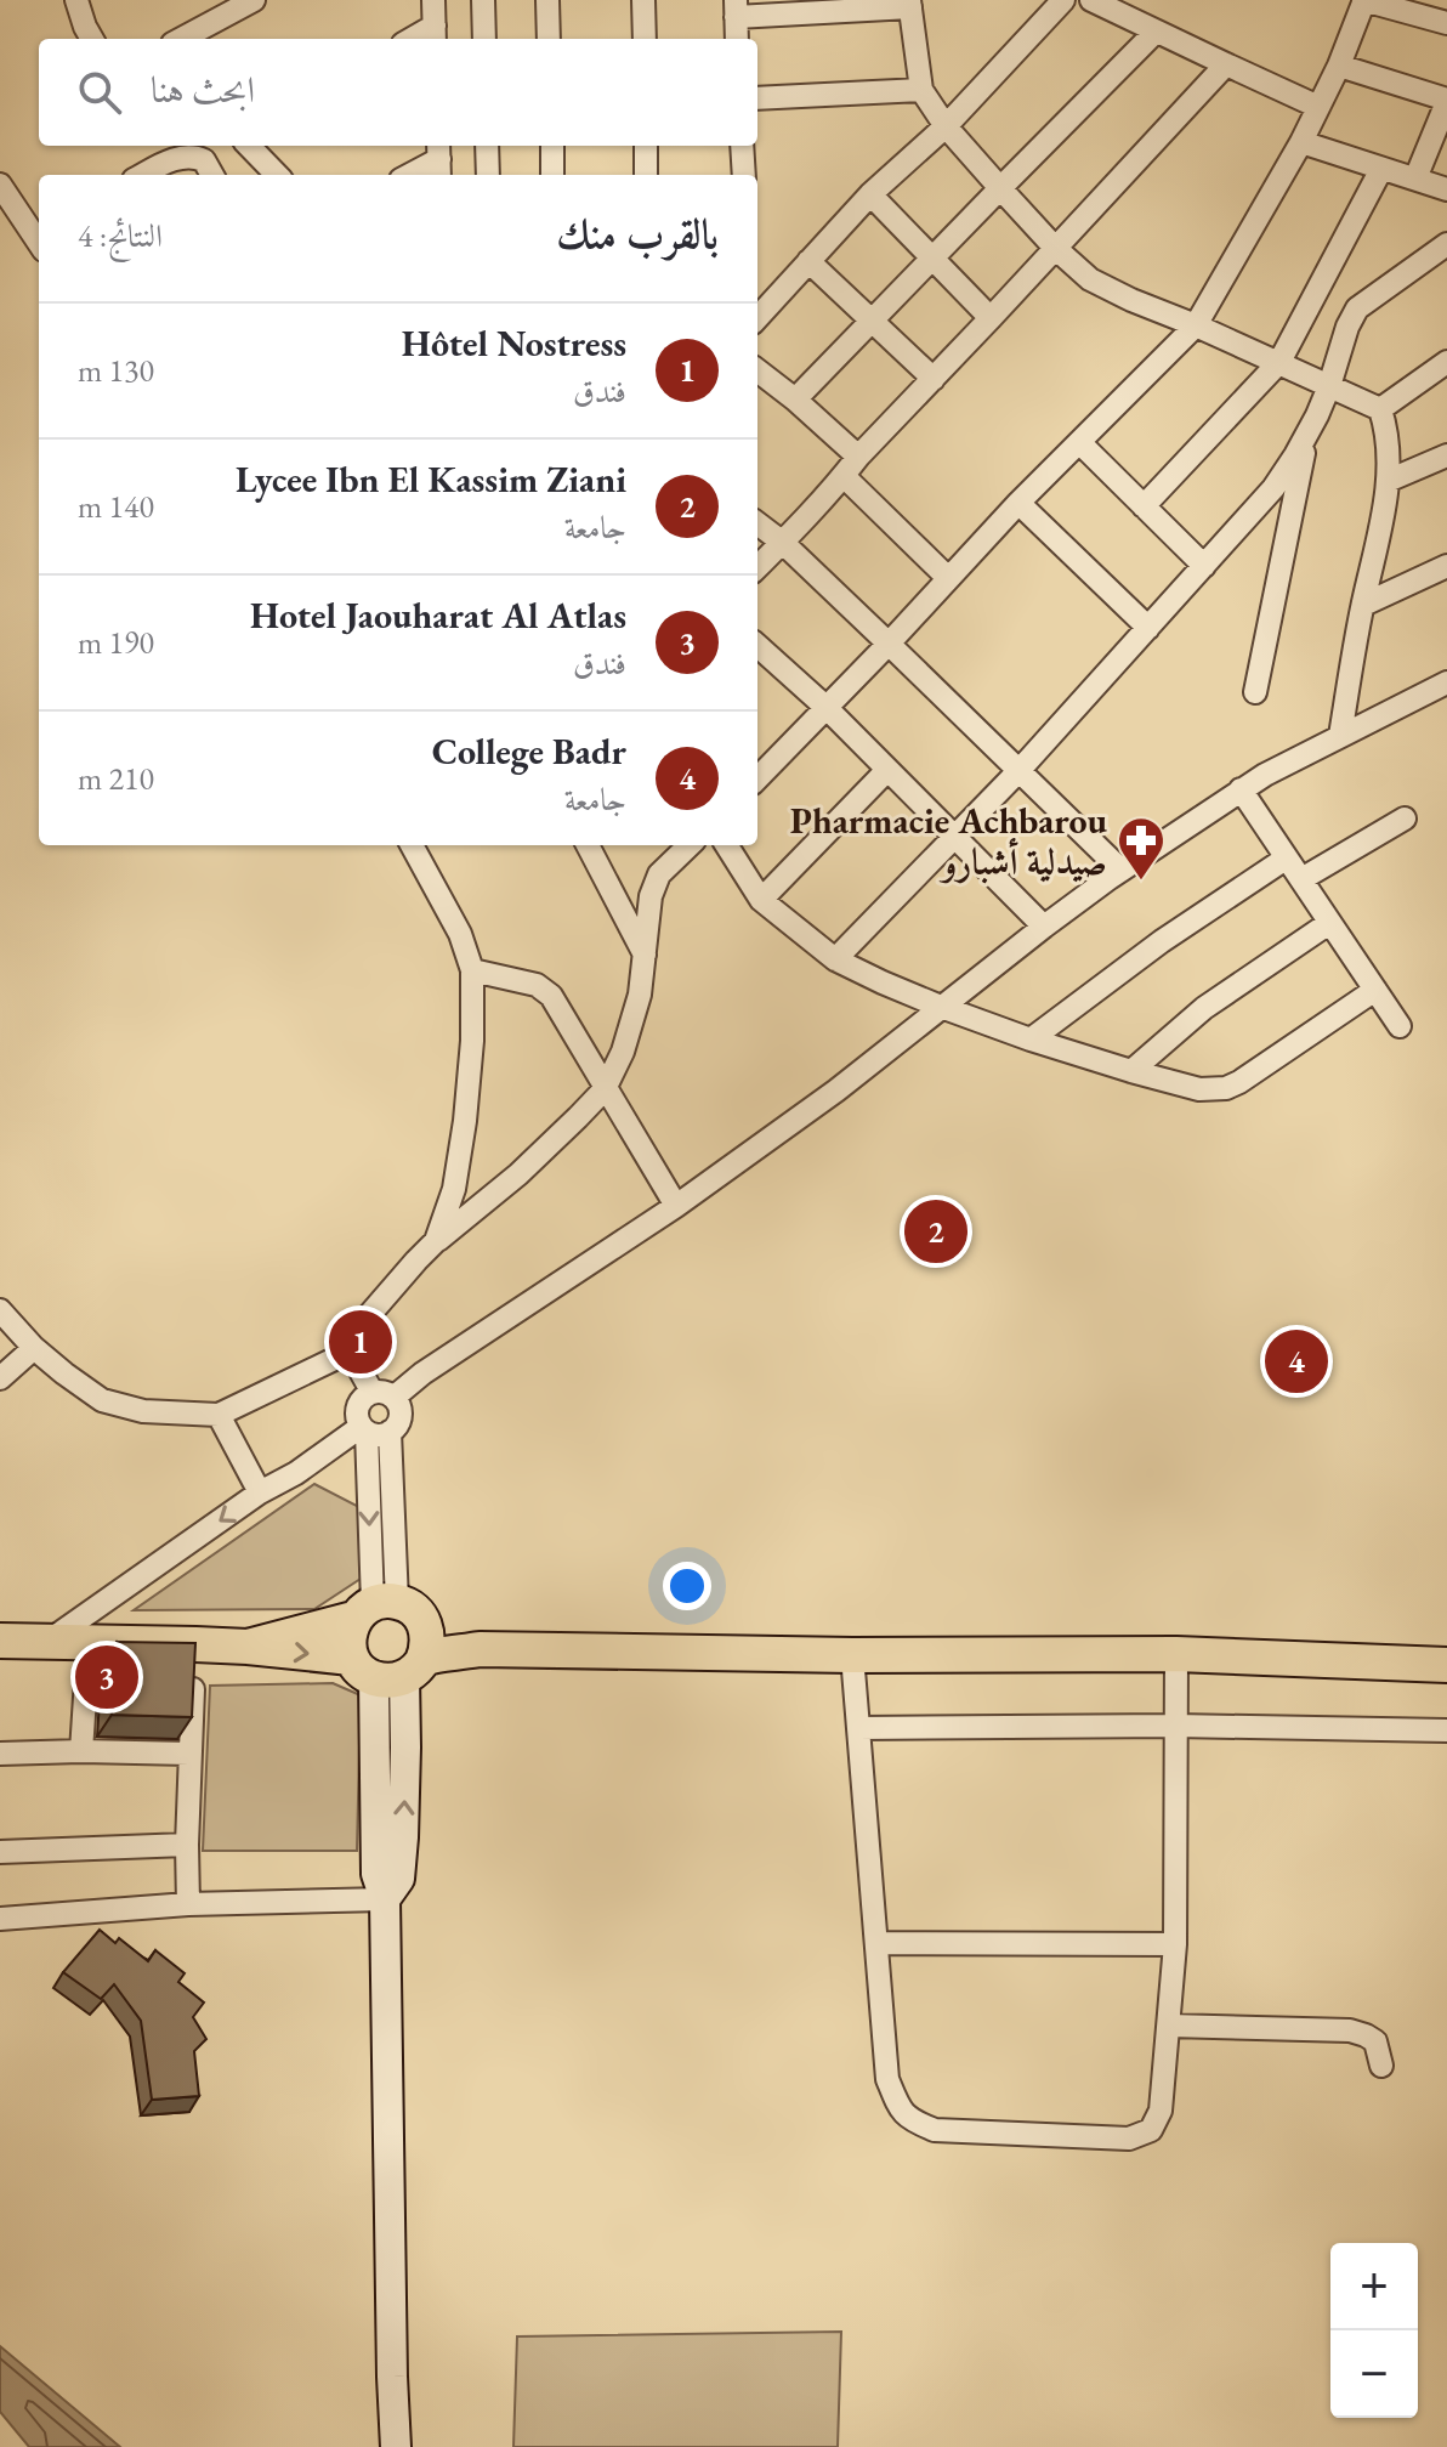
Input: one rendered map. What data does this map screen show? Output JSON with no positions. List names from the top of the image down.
{
  "places": {
    "pharmacy": ["Pharmacie Achbarou صيدلية أشبارو"]
  },
  "page": {
    "search": "ابحث هنا",
    "heading": ["بالقرب منك", "النتائج: 4"],
    "list": [
      {
        "mark": "1",
        "name": "Hôtel Nostress",
        "note": "فندق",
        "value": "130 m"
      },
      {
        "mark": "2",
        "name": "Lycee Ibn El Kassim Ziani",
        "note": "جامعة",
        "value": "140 m"
      },
      {
        "mark": "3",
        "name": "Hotel Jaouharat Al Atlas",
        "note": "فندق",
        "value": "190 m"
      },
      {
        "mark": "4",
        "name": "College Badr",
        "note": "جامعة",
        "value": "210 m"
      }
    ],
    "pins": [
      "2",
      "1",
      "4",
      "3"
    ],
    "map_buttons": ["+", "−"]
  }
}
